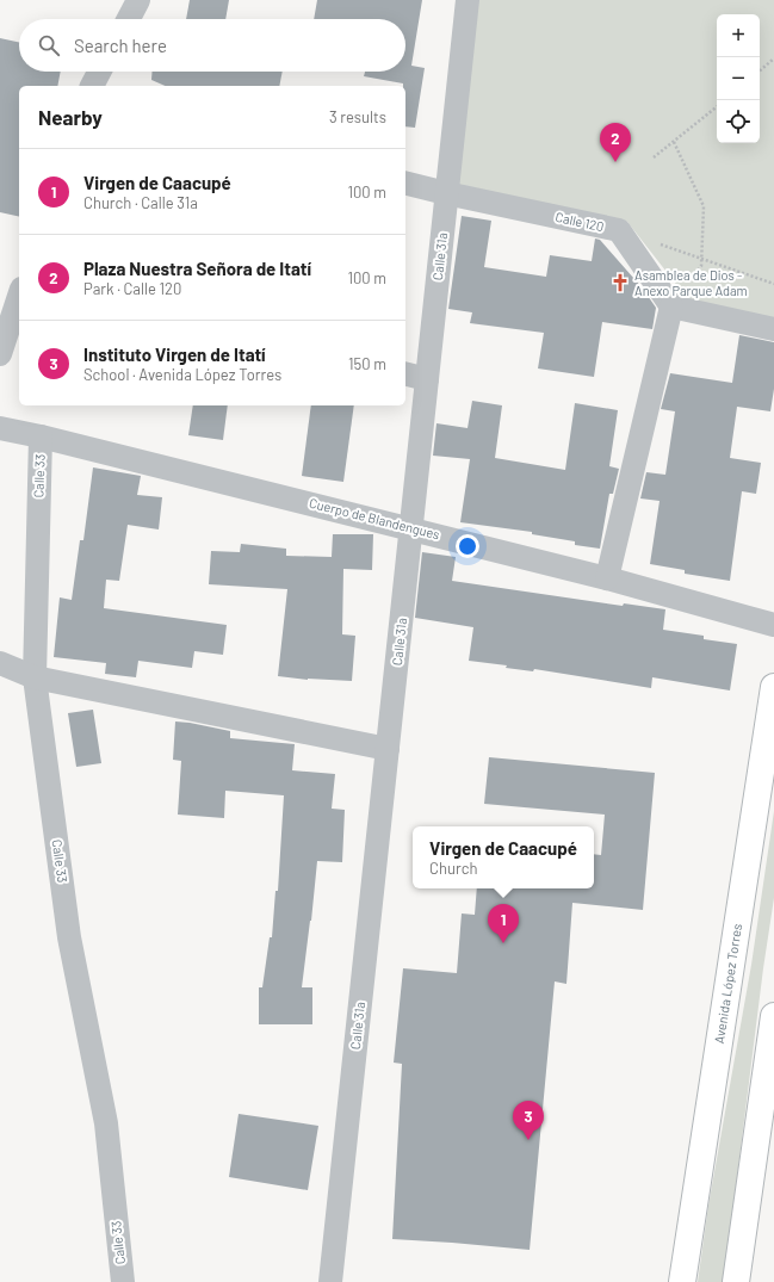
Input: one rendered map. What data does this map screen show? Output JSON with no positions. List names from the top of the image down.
{
  "streets": {
    "main road": ["Avenida López Torres"],
    "street": [
      "Calle 120",
      "Calle 31a",
      "Calle 33",
      "Cuerpo de Blandengues"
    ]
  },
  "crossings": [
    ["Calle 120", "Calle 31a"],
    ["Calle 31a", "Cuerpo de Blandengues"],
    ["Calle 33", "Cuerpo de Blandengues"]
  ],
  "places": {
    "church": ["Asamblea de Dios - Anexo Parque Adam"]
  },
  "page": {
    "map_buttons": ["+", "−"],
    "search": "Search here",
    "heading": ["Nearby", "3 results"],
    "pins": ["2", "1", "3"],
    "list": [
      {
        "mark": "1",
        "name": "Virgen de Caacupé",
        "note": "Church · Calle 31a",
        "value": "100 m"
      },
      {
        "mark": "2",
        "name": "Plaza Nuestra Señora de Itatí",
        "note": "Park · Calle 120",
        "value": "100 m"
      },
      {
        "mark": "3",
        "name": "Instituto Virgen de Itatí",
        "note": "School · Avenida López Torres",
        "value": "150 m"
      }
    ],
    "popup": ["Virgen de Caacupé", "Church"]
  }
}
